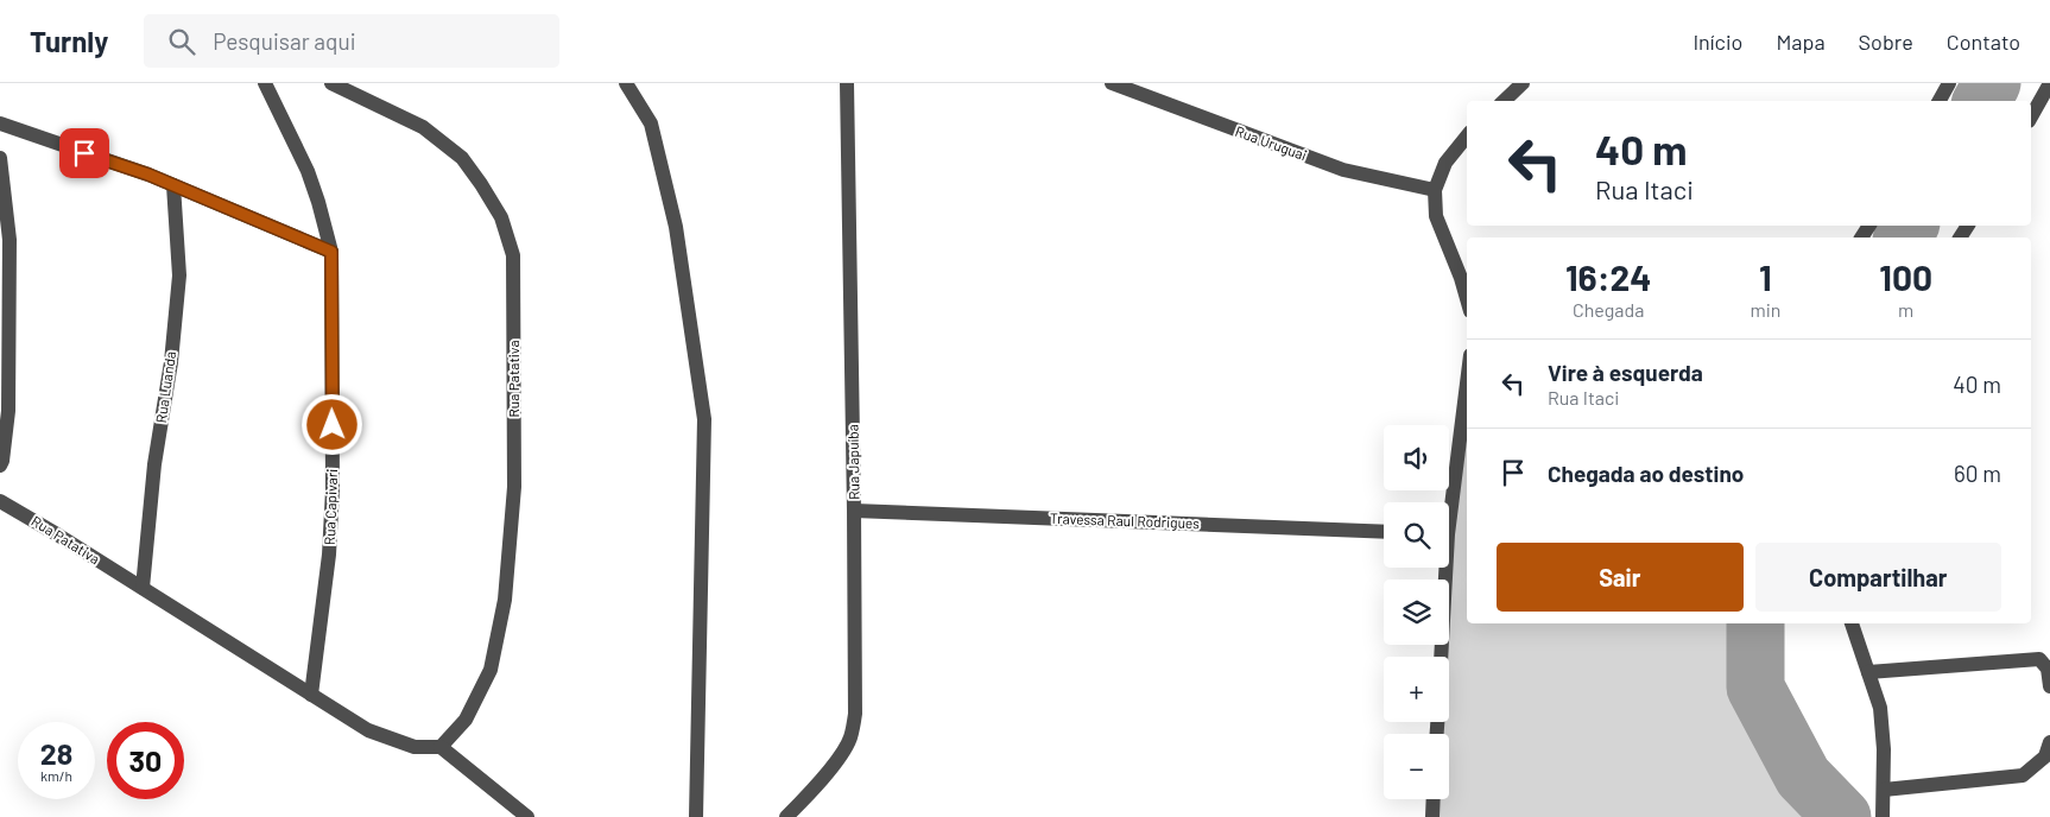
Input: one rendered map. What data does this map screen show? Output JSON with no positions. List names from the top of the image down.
{
  "streets": {
    "street": [
      "Rua Uruguai",
      "Rua Patativa",
      "Rua Luanda",
      "Rua Japuíba",
      "Rua Capivari",
      "Travessa Raul Rodrigues"
    ]
  },
  "crossings": [
    ["Rua Patativa", "Rua Luanda"],
    ["Rua Patativa", "Rua Capivari"],
    ["Rua Japuíba", "Travessa Raul Rodrigues"]
  ],
  "page": {
    "header": "Turnly",
    "search": "Pesquisar aqui",
    "nav": [
      "Início",
      "Mapa",
      "Sobre",
      "Contato"
    ],
    "turn": ["40 m", "Rua Itaci"],
    "eta": [
      "16:24",
      "Chegada",
      "1",
      "min",
      "100",
      "m"
    ],
    "list": [
      {
        "name": "Vire à esquerda",
        "note": "Rua Itaci",
        "value": "40 m"
      },
      {
        "name": "Chegada ao destino",
        "value": "60 m"
      }
    ],
    "map_buttons": ["+", "−"],
    "buttons": ["Sair", "Compartilhar"],
    "speed": "28 km/h",
    "limit": "30"
  }
}
